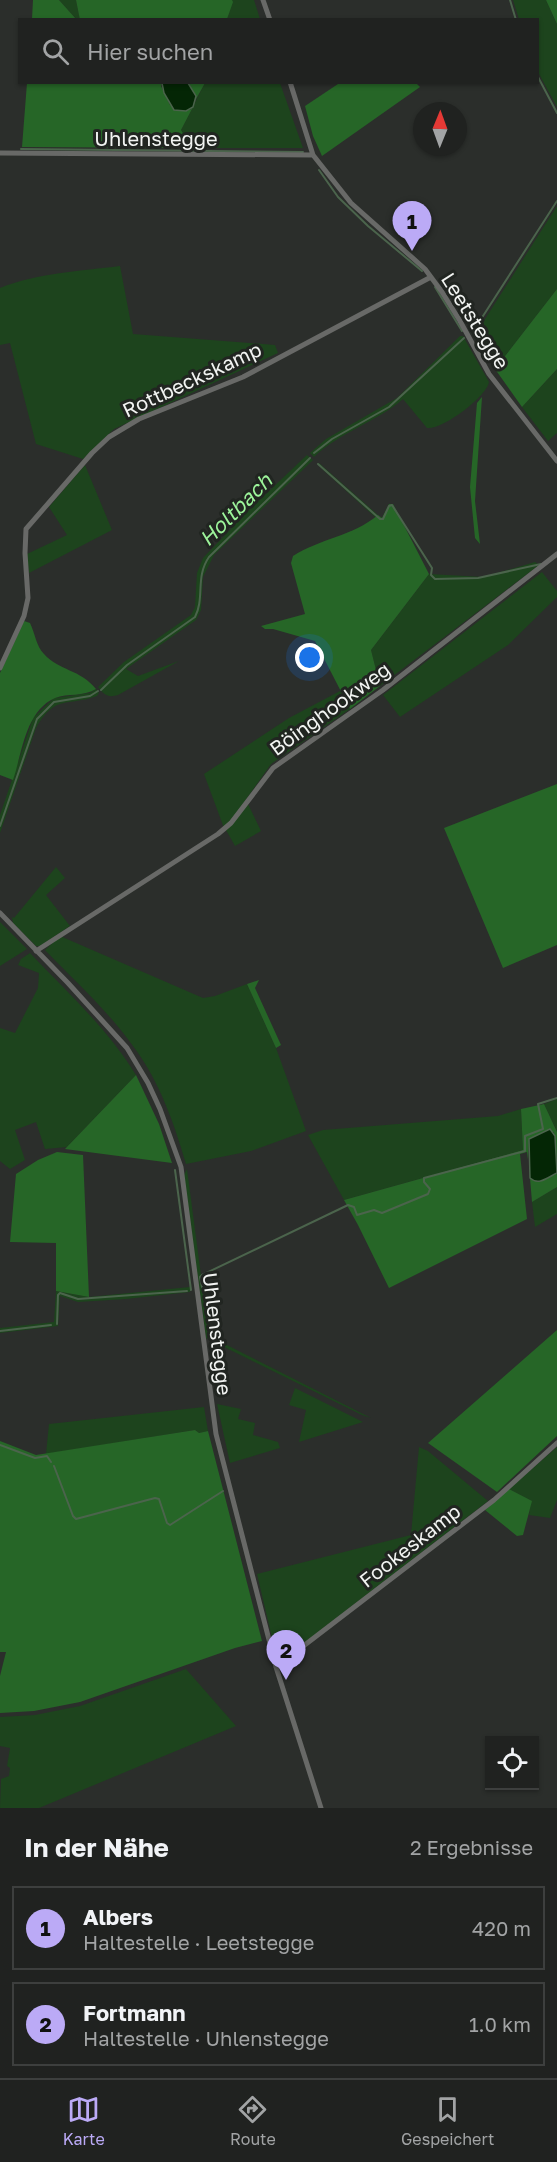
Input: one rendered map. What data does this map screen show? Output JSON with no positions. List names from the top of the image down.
{
  "streets": {
    "street": [
      "Uhlenstegge",
      "Leetstegge",
      "Rottbeckskamp",
      "Böinghookweg",
      "Fookeskamp"
    ]
  },
  "crossings": [
    ["Uhlenstegge", "Leetstegge"],
    ["Uhlenstegge", "Böinghookweg"],
    ["Uhlenstegge", "Fookeskamp"],
    ["Leetstegge", "Rottbeckskamp"]
  ],
  "water": ["Holtbach"],
  "north": "top",
  "page": {
    "search": "Hier suchen",
    "pins": ["1", "2"],
    "heading": ["In der Nähe", "2 Ergebnisse"],
    "list": [
      {
        "mark": "1",
        "name": "Albers",
        "note": "Haltestelle · Leetstegge",
        "value": "420 m"
      },
      {
        "mark": "2",
        "name": "Fortmann",
        "note": "Haltestelle · Uhlenstegge",
        "value": "1.0 km"
      }
    ],
    "nav": ["Karte", "Route", "Gespeichert"]
  }
}
